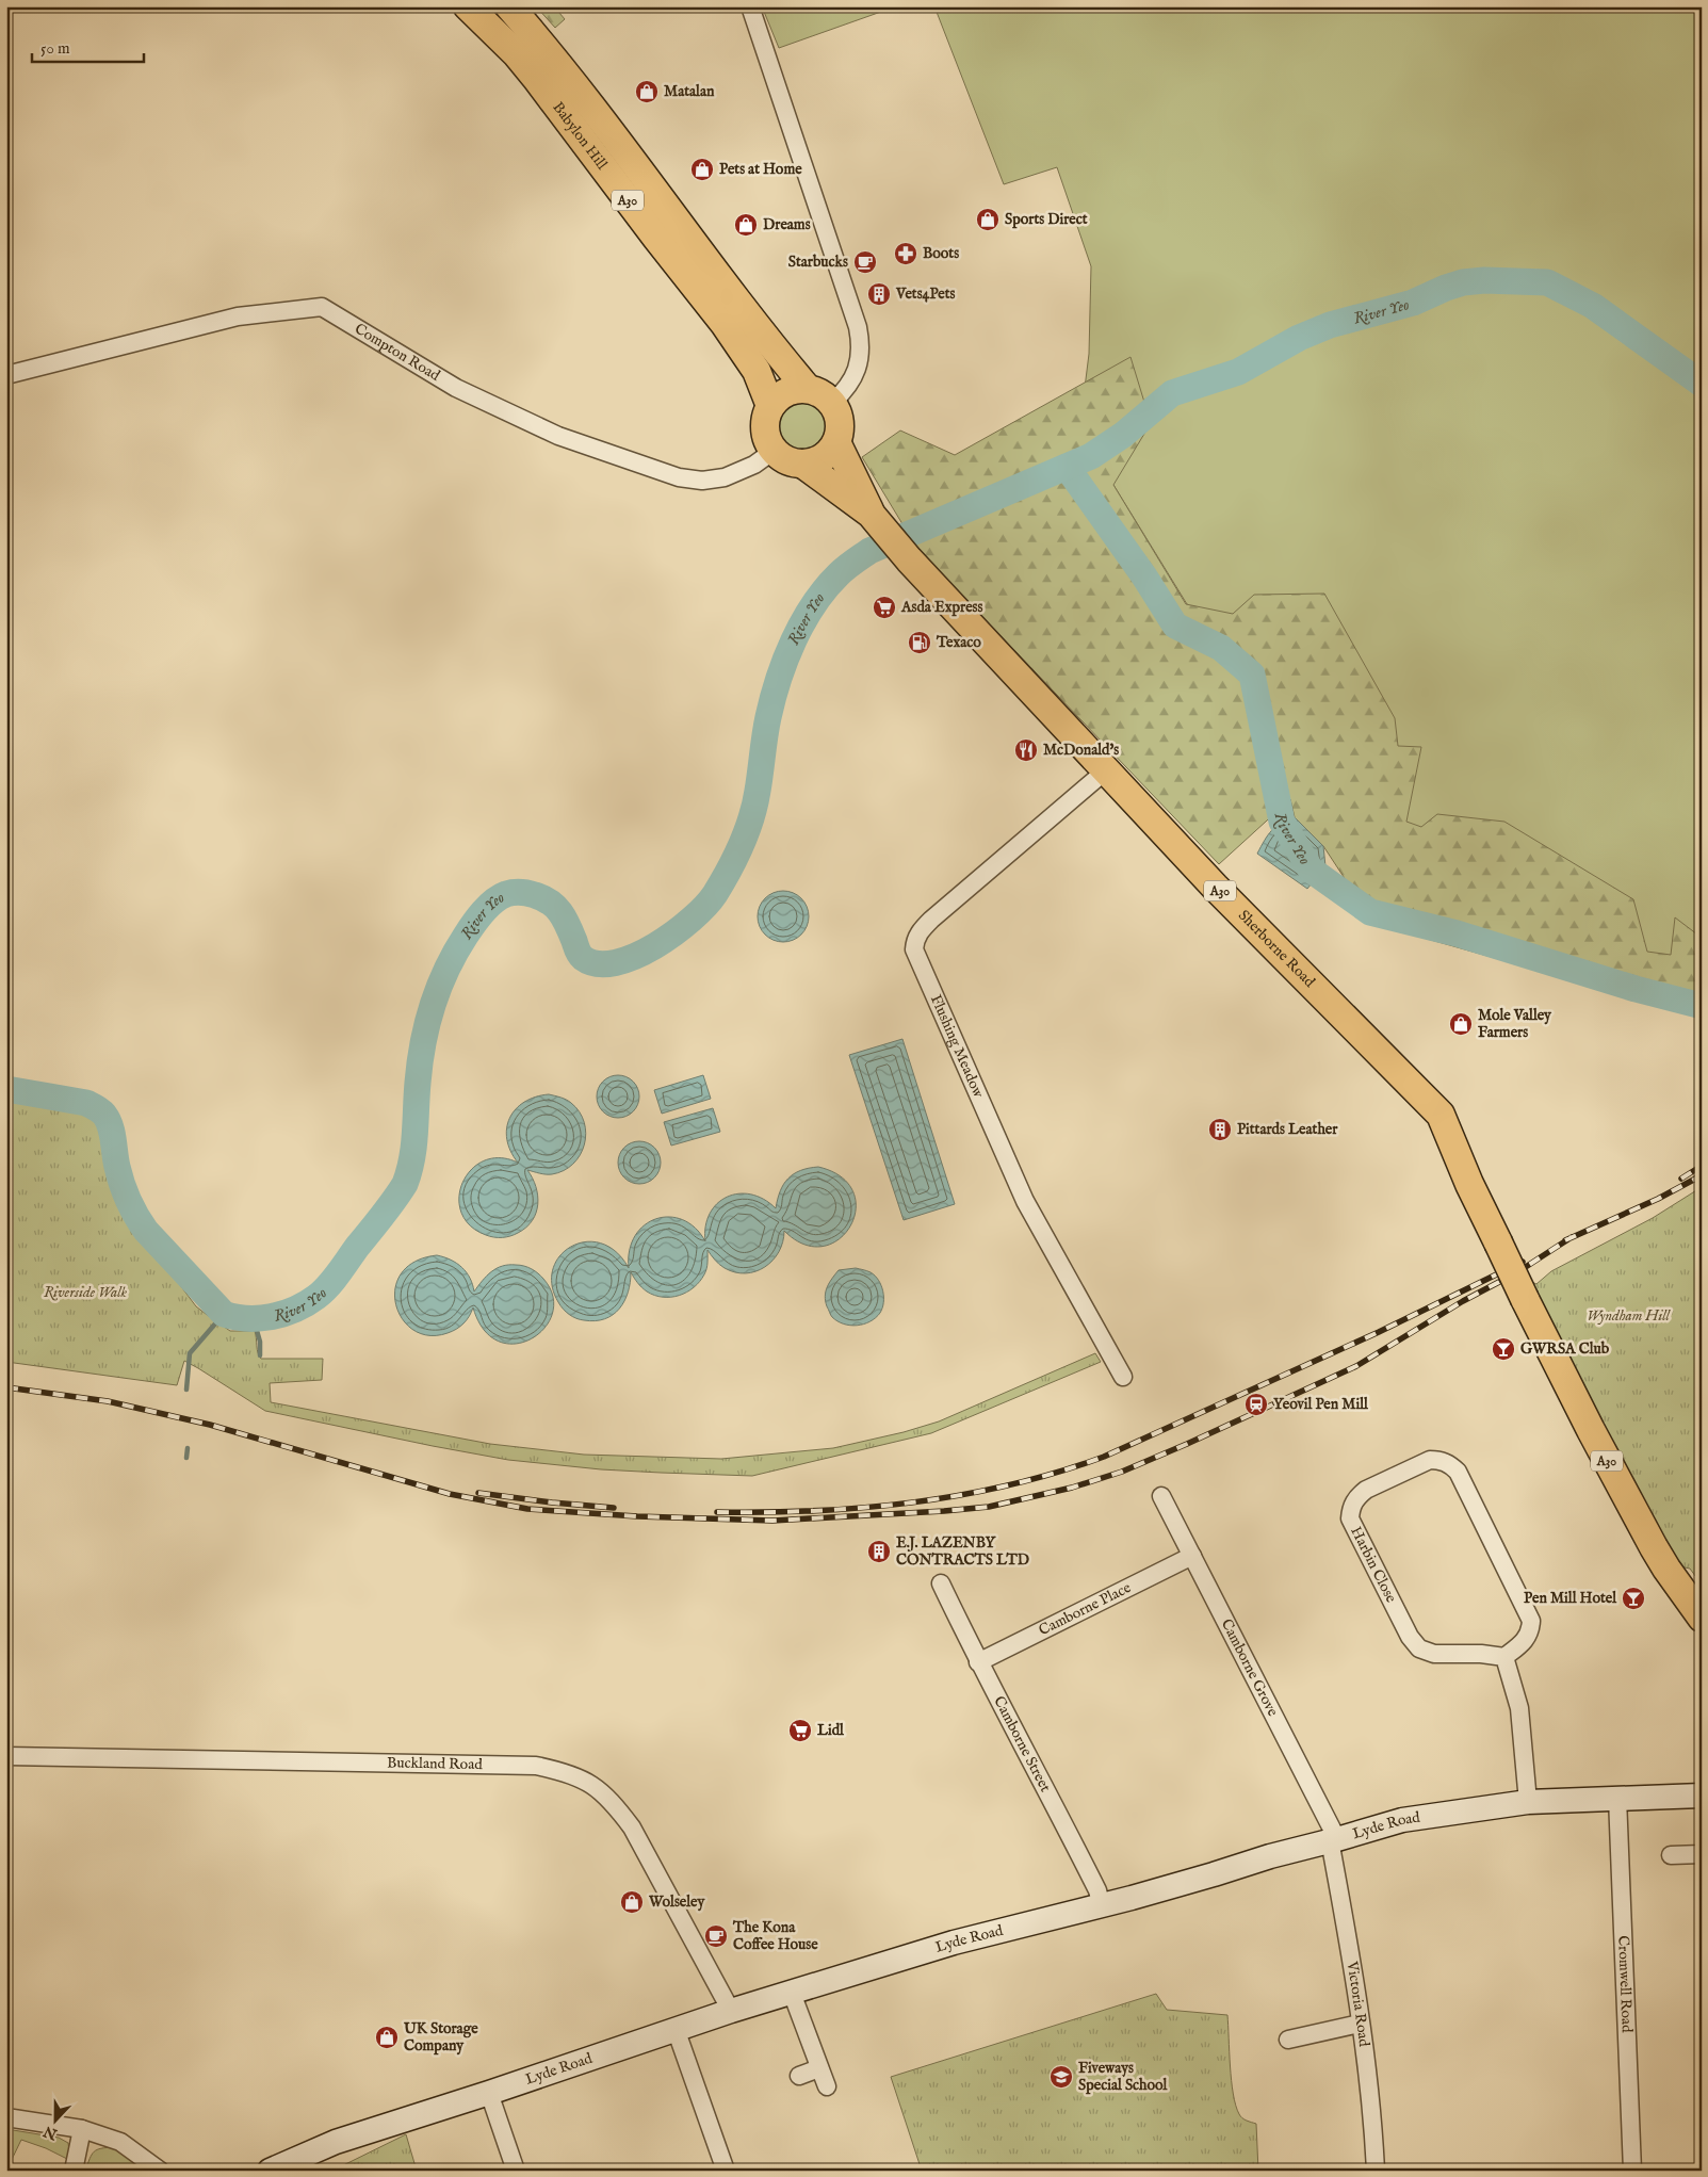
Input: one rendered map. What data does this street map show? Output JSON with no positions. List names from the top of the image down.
{
  "streets": {
    "main road": ["Babylon Hill", "A30", "Sherborne Road"],
    "street": [
      "Compton Road",
      "Flushing Meadow",
      "Harbin Close",
      "Camborne Place",
      "Camborne Grove",
      "Camborne Street",
      "Buckland Road",
      "Lyde Road",
      "Cromwell Road",
      "Victoria Road"
    ]
  },
  "crossings": [
    ["Babylon Hill", "A30"],
    ["Babylon Hill", "Compton Road"],
    ["A30", "Compton Road"],
    ["A30", "Sherborne Road"],
    ["Sherborne Road", "Flushing Meadow"],
    ["Camborne Place", "Camborne Grove"],
    ["Camborne Place", "Camborne Street"],
    ["Camborne Grove", "Lyde Road"],
    ["Camborne Grove", "Victoria Road"],
    ["Camborne Street", "Lyde Road"],
    ["Buckland Road", "Lyde Road"],
    ["Lyde Road", "Cromwell Road"],
    ["Lyde Road", "Victoria Road"]
  ],
  "water": ["River Yeo"],
  "parks": ["Riverside Walk", "Wyndham Hill"],
  "places": {
    "shop": [
      "Matalan",
      "Pets at Home",
      "Sports Direct",
      "Dreams",
      "Mole Valley Farmers",
      "Wolseley",
      "UK Storage Company"
    ],
    "pharmacy": ["Boots"],
    "cafe": ["Starbucks", "The Kona Coffee House"],
    "building": ["Vets4Pets", "Pittards Leather", "E.J. LAZENBY CONTRACTS LTD"],
    "supermarket": ["Asda Express", "Lidl"],
    "fuel station": ["Texaco"],
    "restaurant": ["McDonald's"],
    "bar": ["GWRSA Club", "Pen Mill Hotel"],
    "station": ["Yeovil Pen Mill"],
    "school or university": ["Fiveways Special School"]
  },
  "scale_bar": "50 m",
  "north": "bottom"
}
